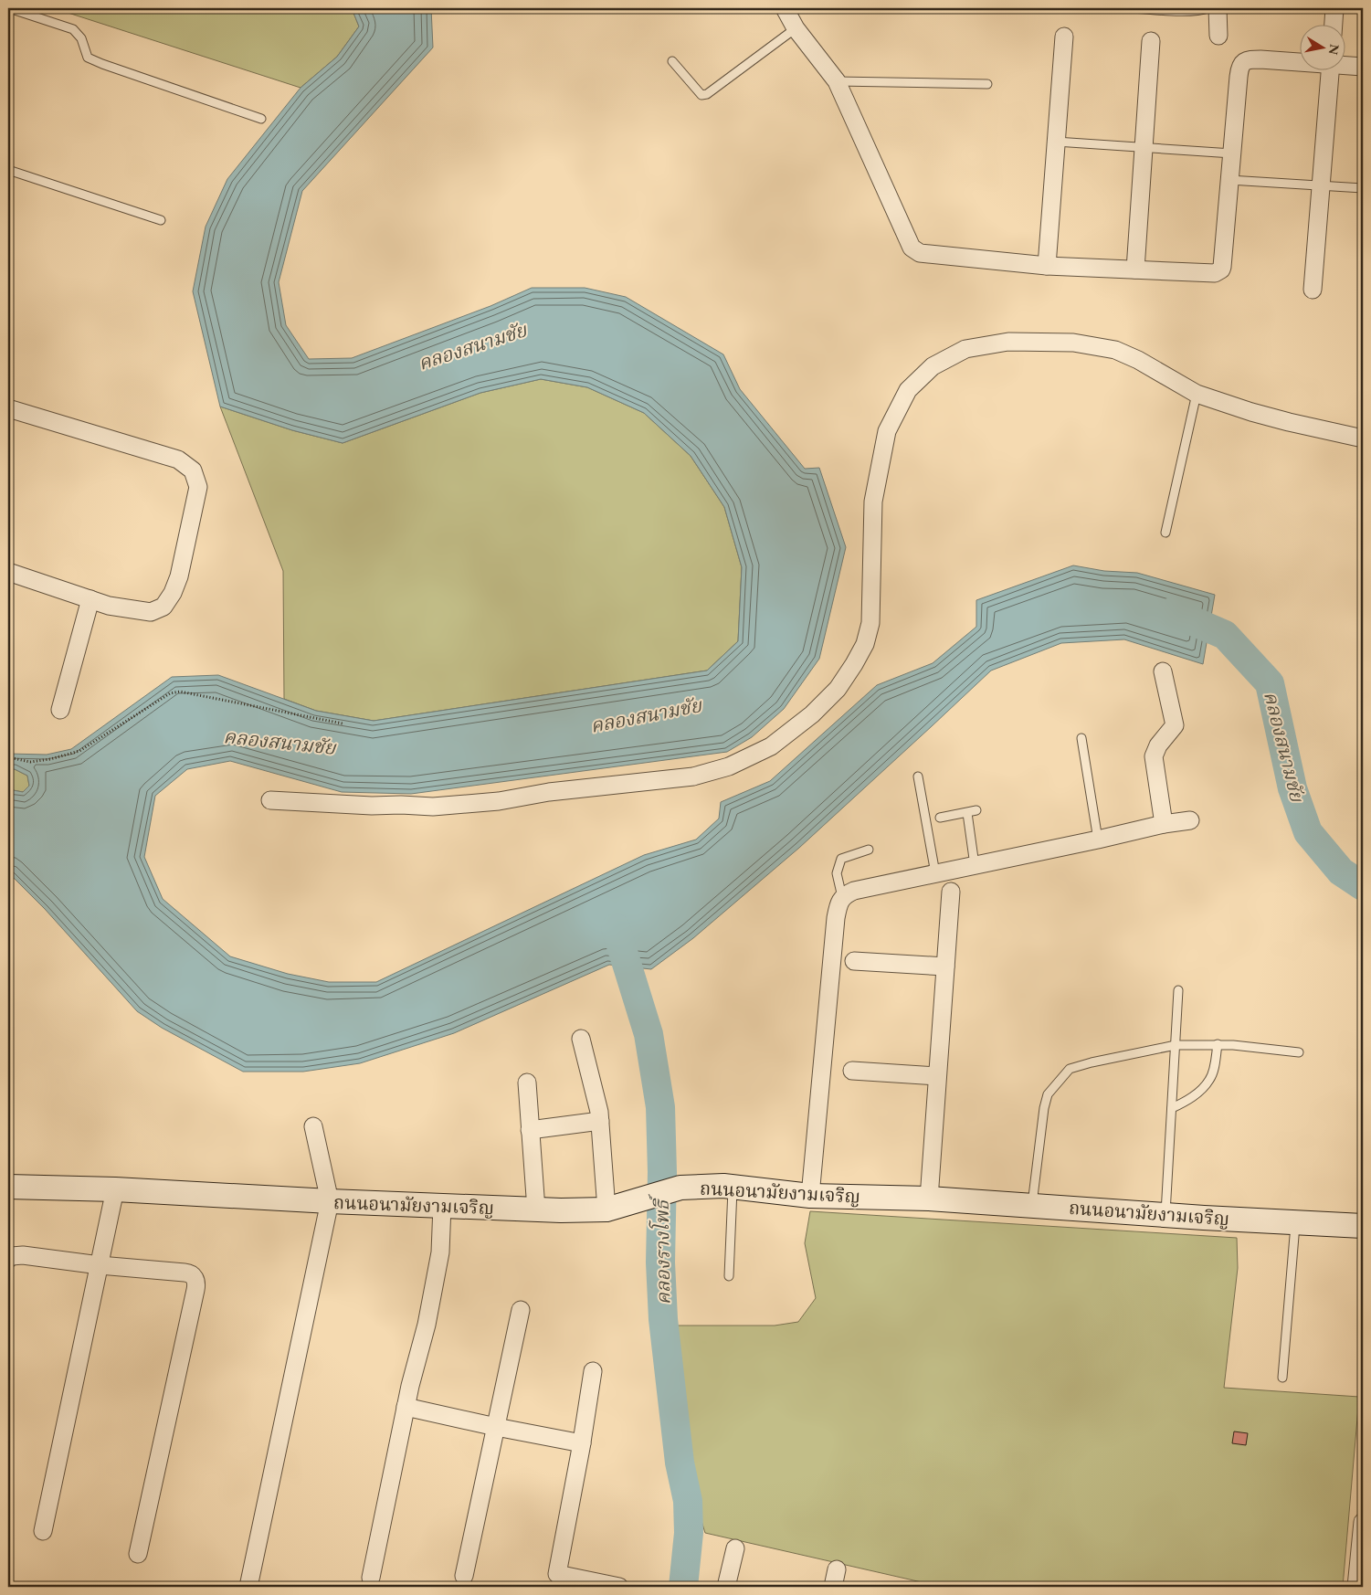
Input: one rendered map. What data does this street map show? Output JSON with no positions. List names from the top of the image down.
{
  "streets": {
    "street": ["ถนนอนามัยงามเจริญ"]
  },
  "water": ["คลองสนามชัย", "คลองรางโพธิ์"],
  "north": "right"
}
